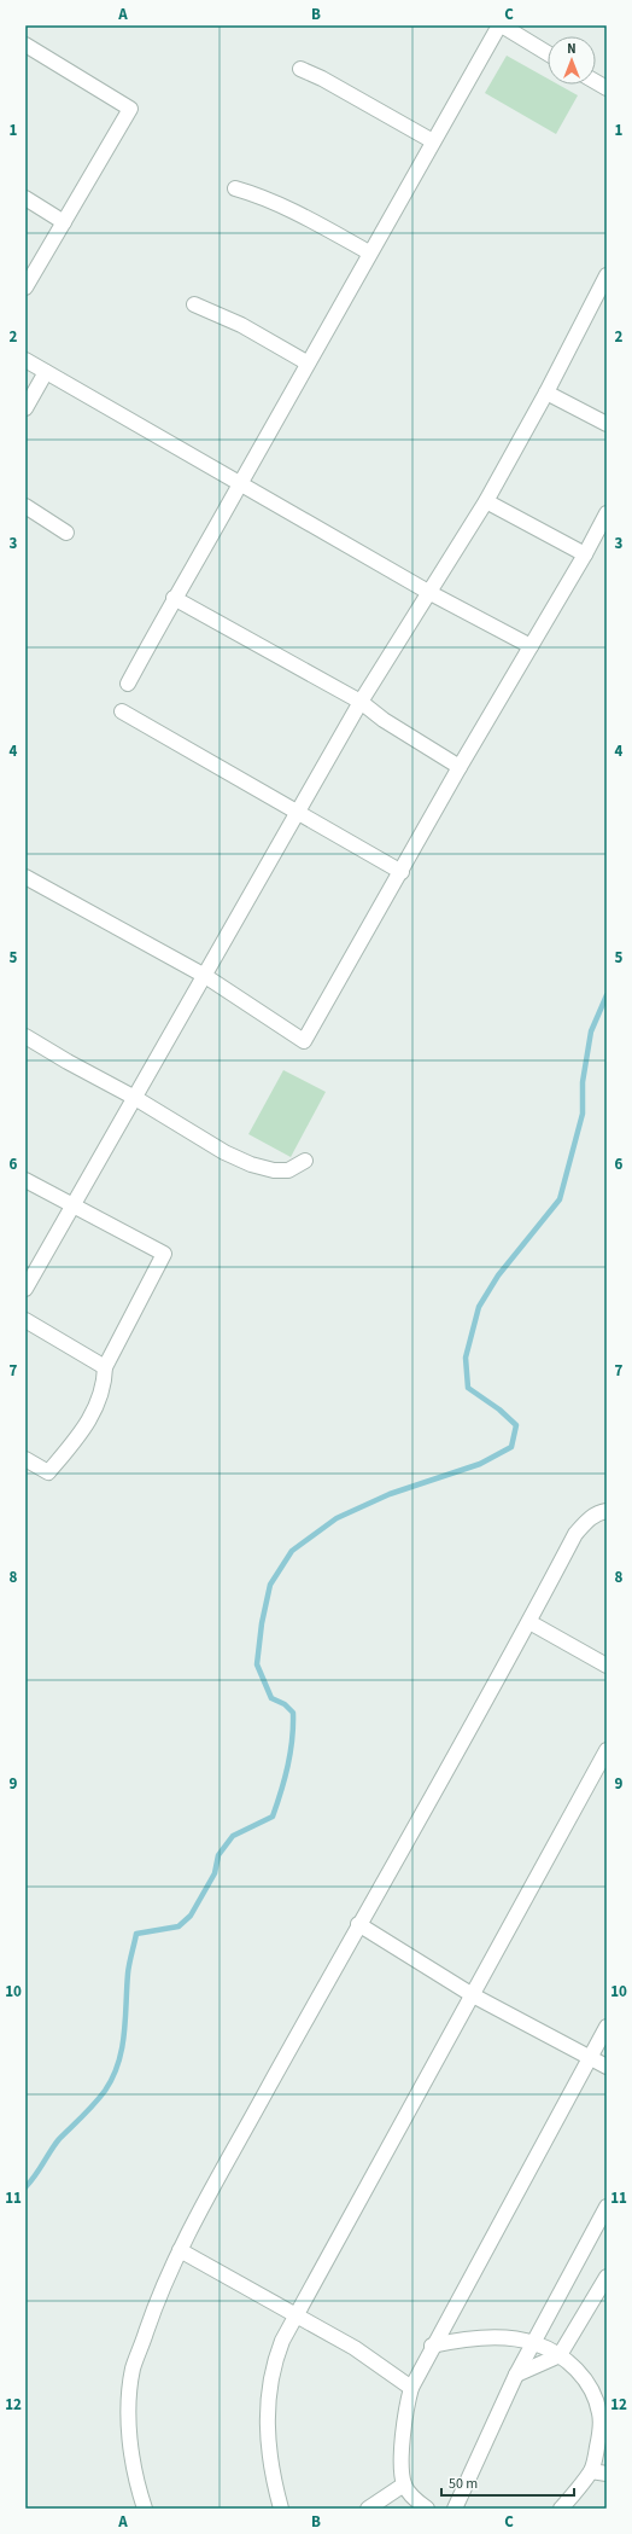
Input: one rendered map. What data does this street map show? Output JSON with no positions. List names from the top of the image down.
{
  "scale_bar": "50 m",
  "north": "top",
  "grid": {
    "columns": ["A", "B", "C"],
    "rows": [
      "1",
      "2",
      "3",
      "4",
      "5",
      "6",
      "7",
      "8",
      "9",
      "10",
      "11",
      "12"
    ]
  }
}
